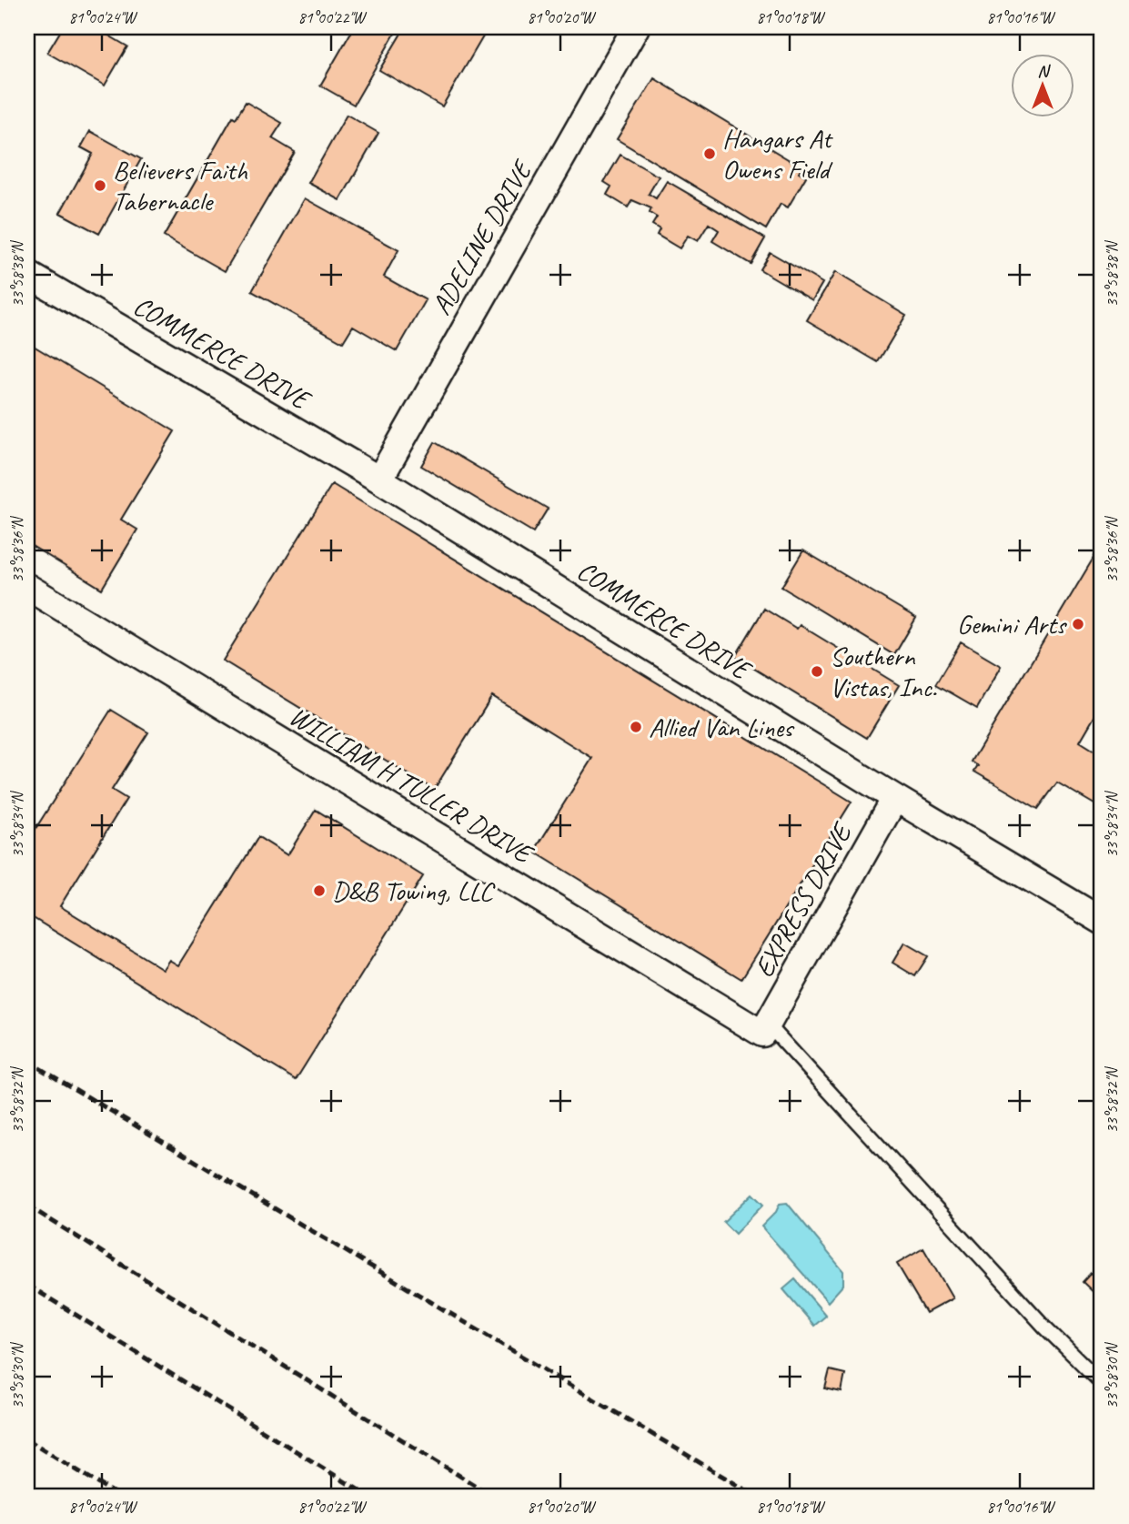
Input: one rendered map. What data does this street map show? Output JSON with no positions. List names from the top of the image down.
{
  "streets": {
    "street": [
      "ADELINE DRIVE",
      "COMMERCE DRIVE",
      "WILLIAM H TULLER DRIVE",
      "EXPRESS DRIVE"
    ]
  },
  "crossings": [
    ["ADELINE DRIVE", "COMMERCE DRIVE"],
    ["COMMERCE DRIVE", "EXPRESS DRIVE"],
    ["WILLIAM H TULLER DRIVE", "EXPRESS DRIVE"]
  ],
  "places": [
    "Hangars At Owens Field",
    "Believers Faith Tabernacle",
    "Gemini Arts",
    "Southern Vistas, Inc.",
    "Allied Van Lines",
    "D&B Towing, LLC"
  ],
  "north": "top",
  "coordinates": [
    "81°00'24\"W",
    "81°00'22\"W",
    "81°00'20\"W",
    "81°00'18\"W",
    "81°00'16\"W",
    "33°58'38\"N",
    "33°58'36\"N",
    "33°58'34\"N",
    "33°58'32\"N",
    "33°58'30\"N"
  ]
}
